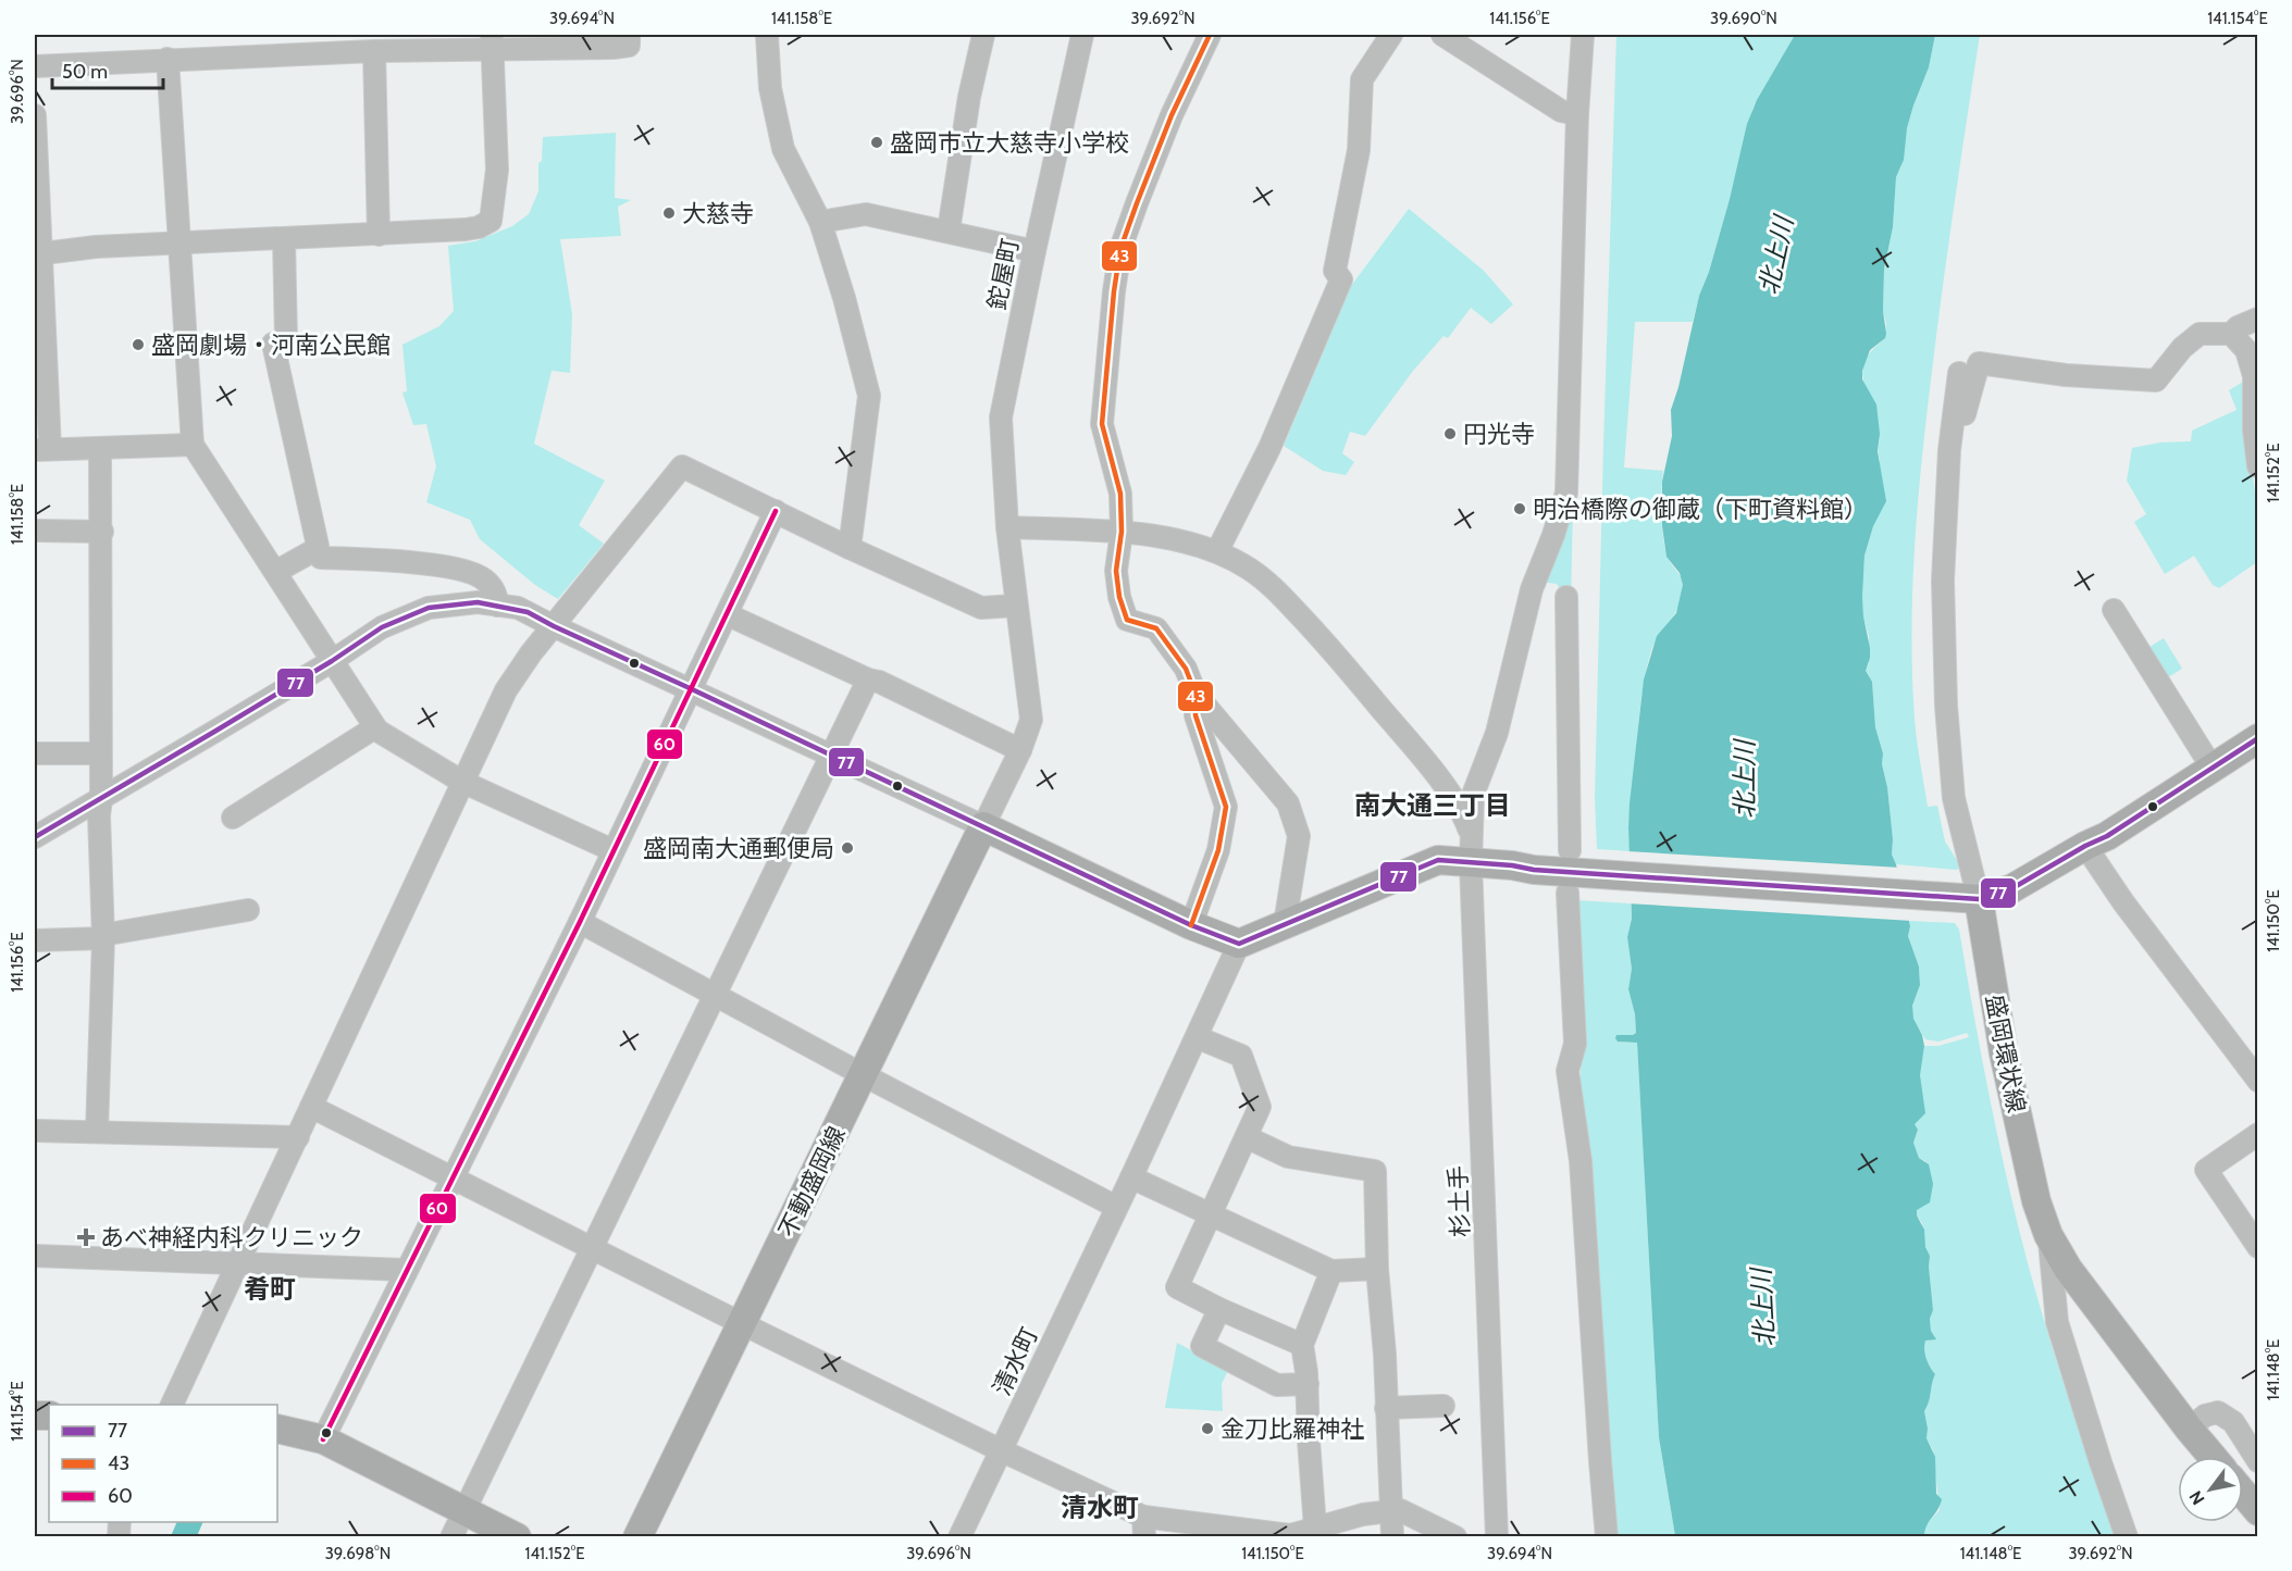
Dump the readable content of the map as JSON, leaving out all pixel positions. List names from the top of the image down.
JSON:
{
  "streets": {
    "main road": ["盛岡環状線", "不動盛岡線"],
    "street": ["鉈屋町", "杉土手", "清水町"]
  },
  "crossings": [
    ["鉈屋町", "不動盛岡線"]
  ],
  "districts": ["南大通三丁目", "肴町", "清水町"],
  "water": ["北上川"],
  "places": {
    "other": [
      "盛岡市立大慈寺小学校",
      "大慈寺",
      "盛岡劇場・河南公民館",
      "円光寺",
      "明治橋際の御蔵（下町資料館）",
      "盛岡南大通郵便局",
      "金刀比羅神社"
    ],
    "health": ["あべ神経内科クリニック"]
  },
  "lines": ["transit line 43", "transit line 60", "transit line 77"],
  "legend": ["77", "43", "60"],
  "scale_bar": "50 m",
  "north": "bottom left",
  "coordinates": [
    "39.694°N",
    "141.158°E",
    "39.692°N",
    "141.156°E",
    "39.690°N",
    "141.154°E",
    "39.696°N",
    "141.152°E",
    "141.150°E",
    "141.148°E",
    "39.698°N"
  ]
}
